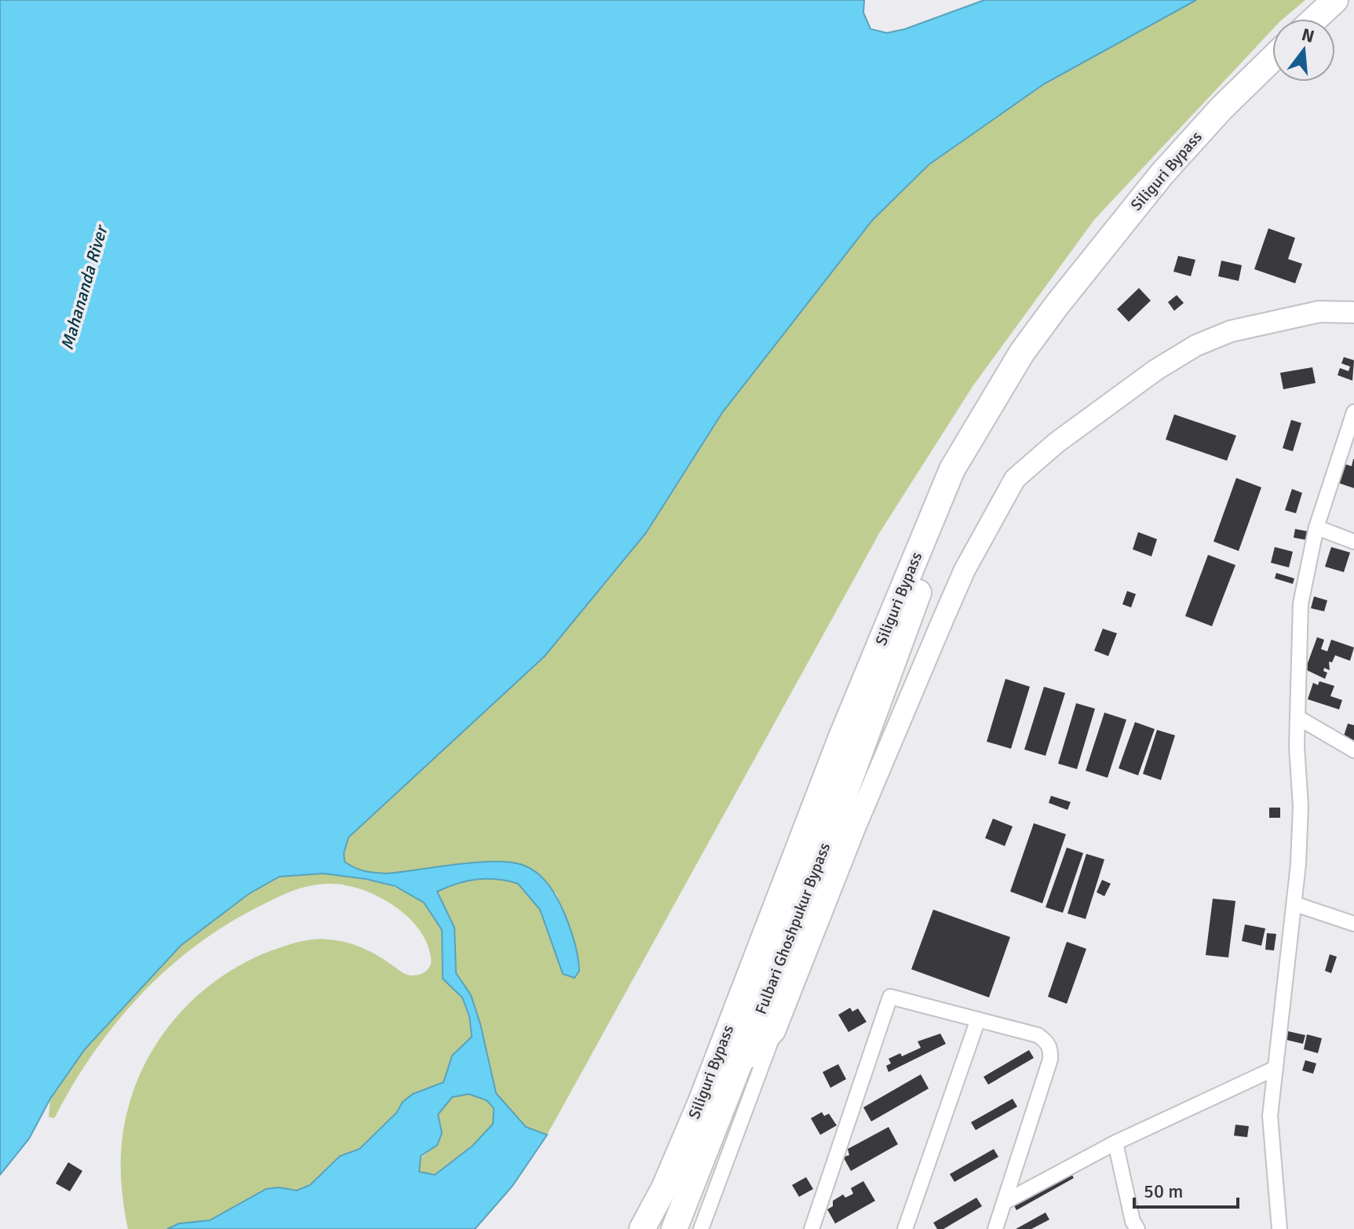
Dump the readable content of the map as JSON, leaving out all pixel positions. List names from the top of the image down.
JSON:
{
  "streets": {
    "highway": ["Siliguri Bypass", "Fulbari Ghoshpukur Bypass"]
  },
  "crossings": [
    ["Siliguri Bypass", "Fulbari Ghoshpukur Bypass"]
  ],
  "water": ["Mahananda River"],
  "scale_bar": "50 m",
  "north": "top"
}
